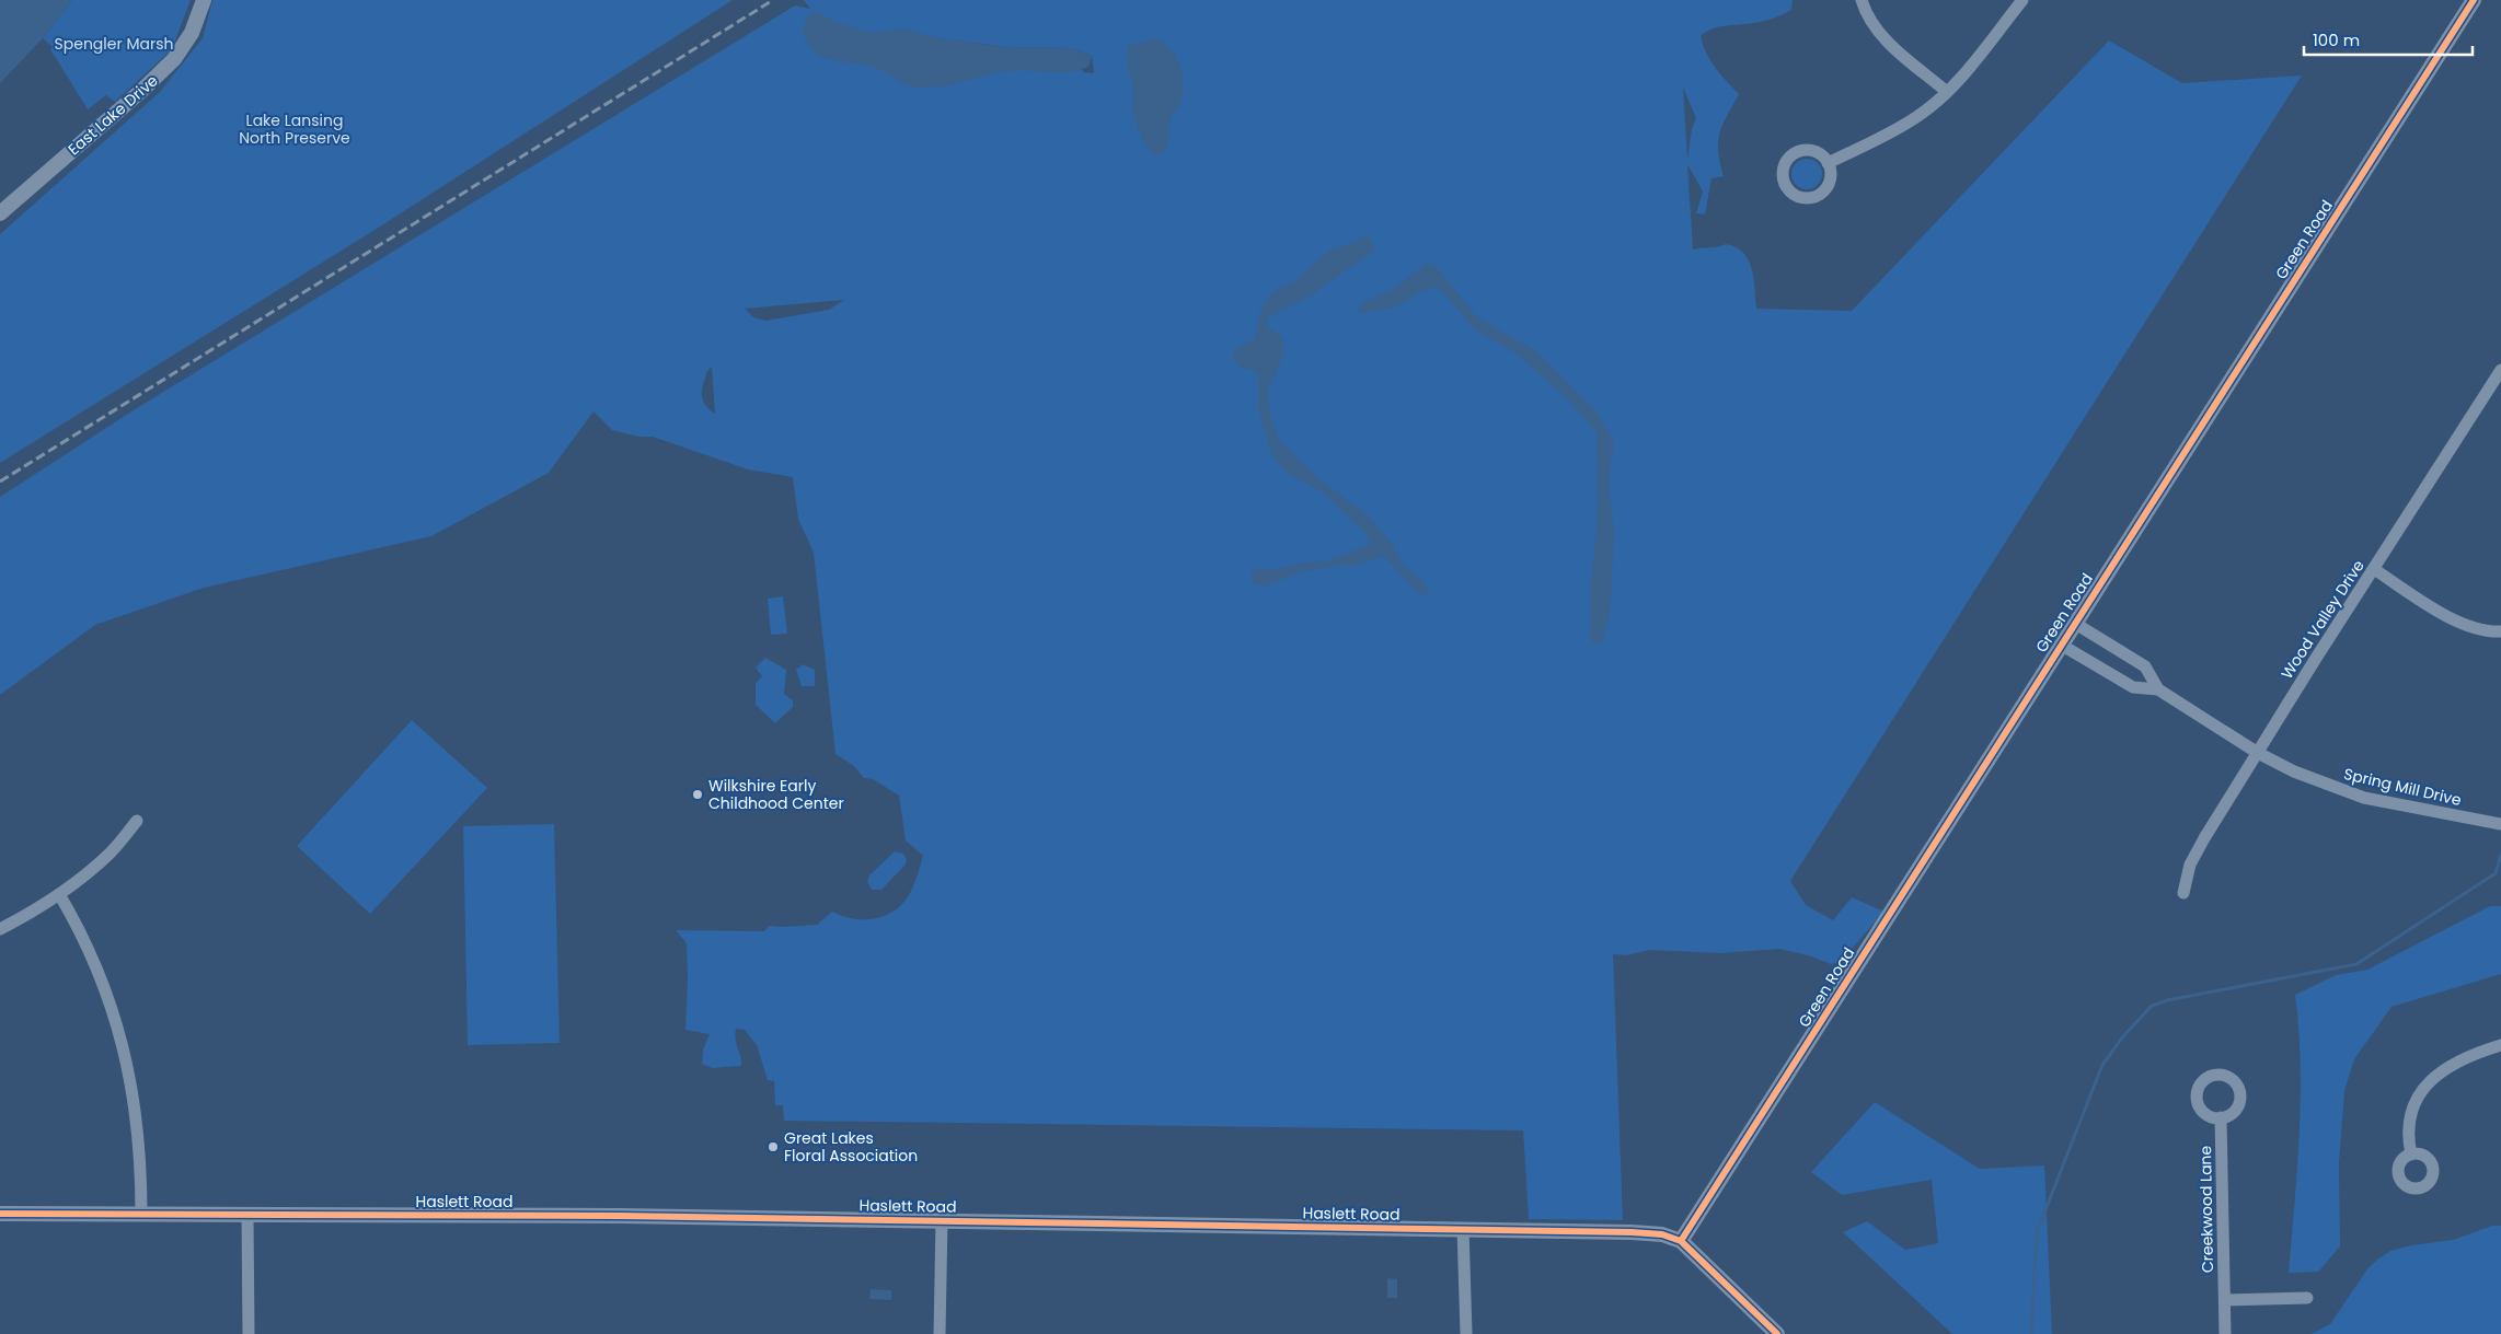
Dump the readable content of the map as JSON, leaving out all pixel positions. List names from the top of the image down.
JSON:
{
  "streets": {
    "street": [
      "East Lake Drive",
      "Green Road",
      "Wood Valley Drive",
      "Spring Mill Drive",
      "Haslett Road",
      "Creekwood Lane"
    ]
  },
  "crossings": [
    ["Green Road", "Spring Mill Drive"],
    ["Green Road", "Haslett Road"],
    ["Wood Valley Drive", "Spring Mill Drive"]
  ],
  "parks": ["Spengler Marsh", "Lake Lansing North Preserve"],
  "places": ["Wilkshire Early Childhood Center", "Great Lakes Floral Association"],
  "scale_bar": "100 m"
}
